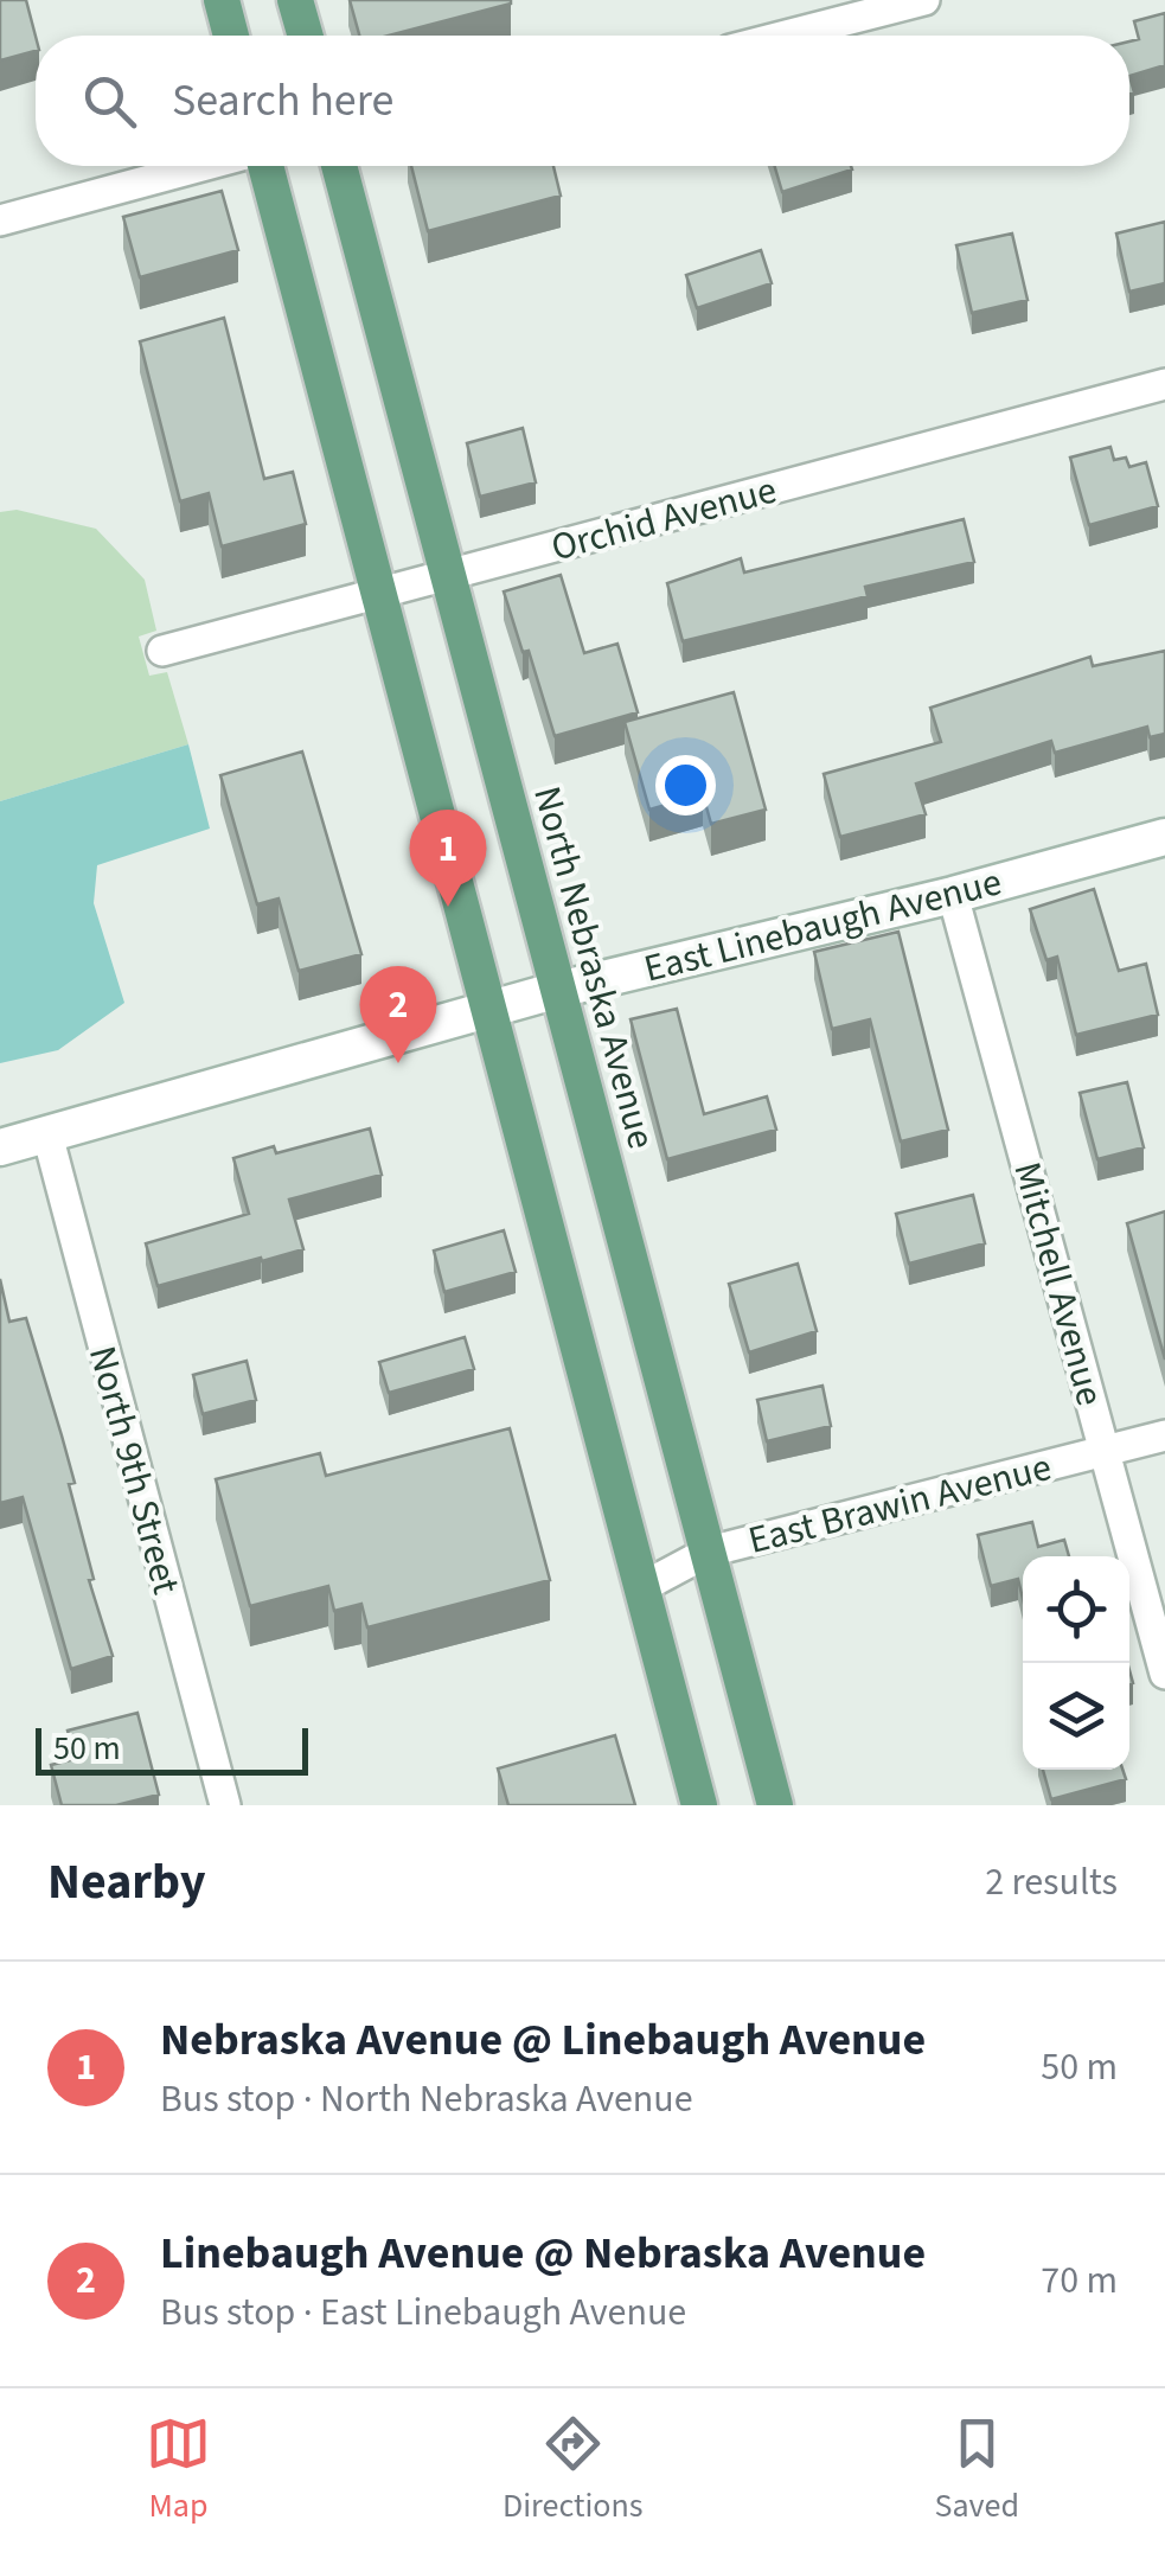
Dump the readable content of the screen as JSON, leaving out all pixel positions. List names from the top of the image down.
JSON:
{
  "streets": {
    "main road": ["North Nebraska Avenue"],
    "street": [
      "Orchid Avenue",
      "East Linebaugh Avenue",
      "Mitchell Avenue",
      "North 9th Street",
      "East Brawin Avenue"
    ]
  },
  "crossings": [
    ["Orchid Avenue", "North Nebraska Avenue"],
    ["East Linebaugh Avenue", "North Nebraska Avenue"],
    ["East Linebaugh Avenue", "Mitchell Avenue"],
    ["East Linebaugh Avenue", "North 9th Street"],
    ["North Nebraska Avenue", "East Brawin Avenue"],
    ["Mitchell Avenue", "East Brawin Avenue"]
  ],
  "scale_bar": "50 m",
  "page": {
    "search": "Search here",
    "pins": ["1", "2"],
    "scale": "50 m",
    "heading": ["Nearby", "2 results"],
    "list": [
      {
        "mark": "1",
        "name": "Nebraska Avenue @ Linebaugh Avenue",
        "note": "Bus stop · North Nebraska Avenue",
        "value": "50 m"
      },
      {
        "mark": "2",
        "name": "Linebaugh Avenue @ Nebraska Avenue",
        "note": "Bus stop · East Linebaugh Avenue",
        "value": "70 m"
      }
    ],
    "nav": ["Map", "Directions", "Saved"]
  }
}
